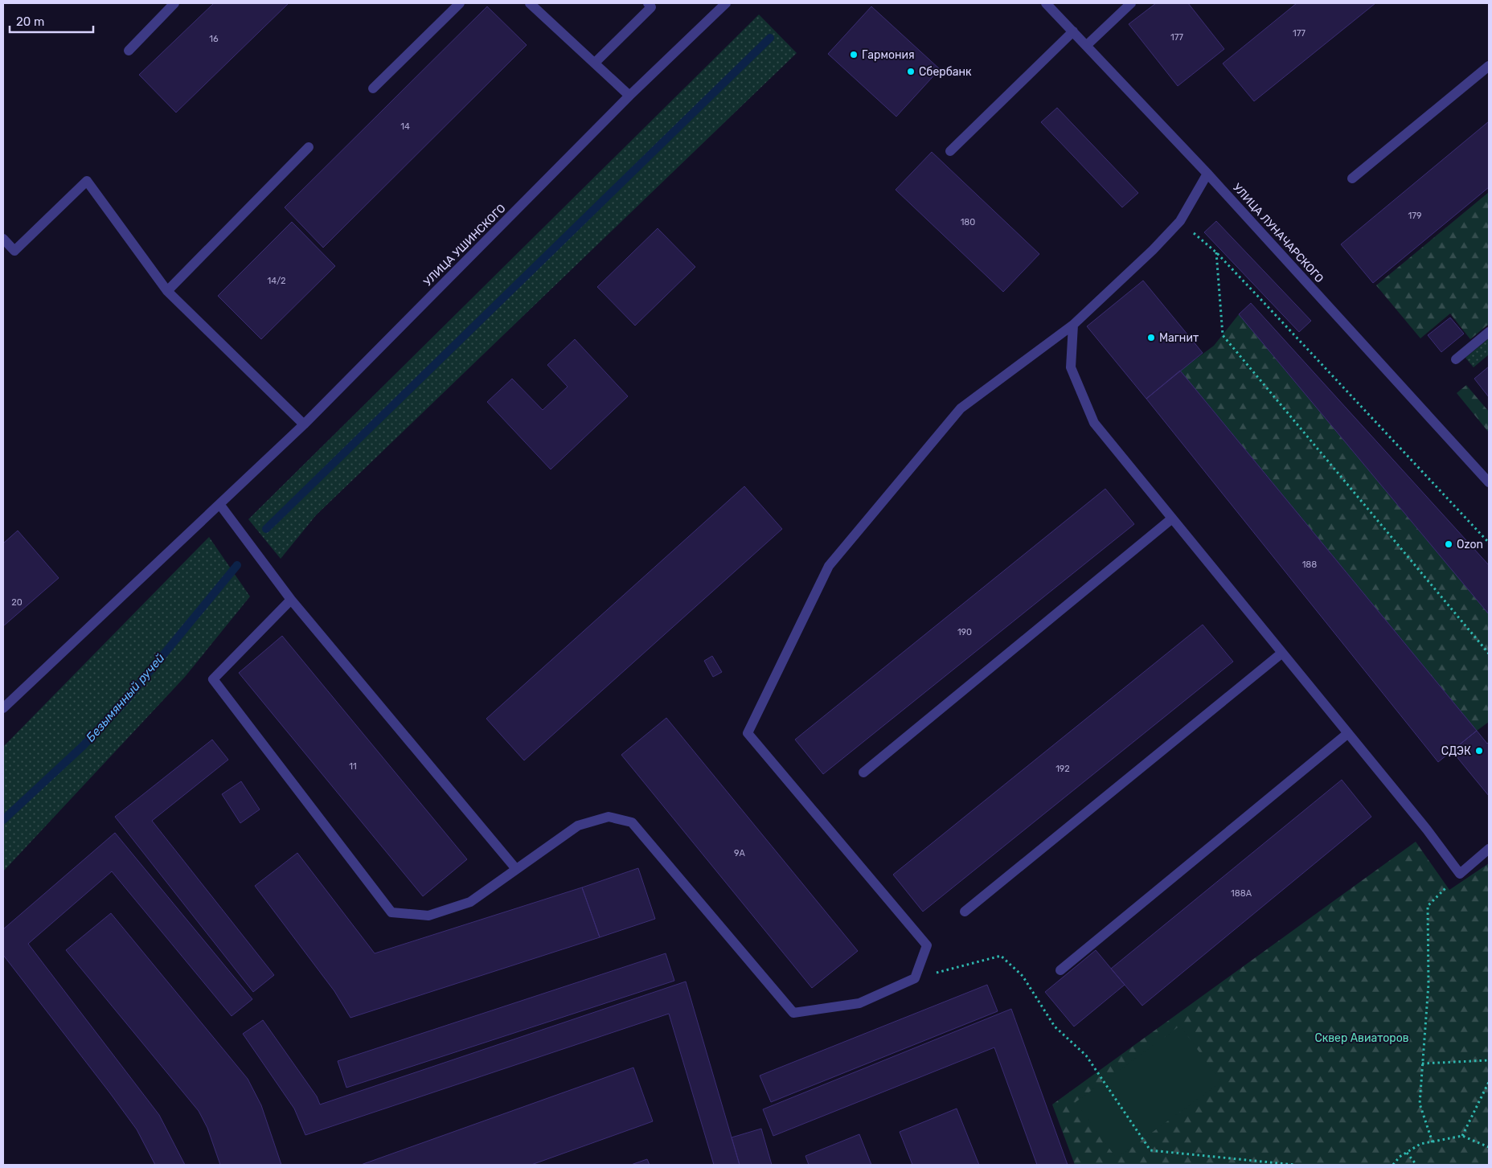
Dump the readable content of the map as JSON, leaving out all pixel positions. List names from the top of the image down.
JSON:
{
  "streets": {
    "street": ["УЛИЦА ЛУНАЧАРСКОГО", "УЛИЦА УШИНСКОГО"]
  },
  "water": ["Безымянный ручей"],
  "parks": ["Сквер Авиаторов"],
  "places": [
    "Гармония",
    "Сбербанк",
    "Магнит",
    "Ozon",
    "СДЭК"
  ],
  "house_numbers": [
    "177",
    "177",
    "16",
    "14",
    "179",
    "180",
    "14/2",
    "188",
    "20",
    "190",
    "11",
    "192",
    "9А",
    "188А"
  ],
  "scale_bar": "20 m"
}
